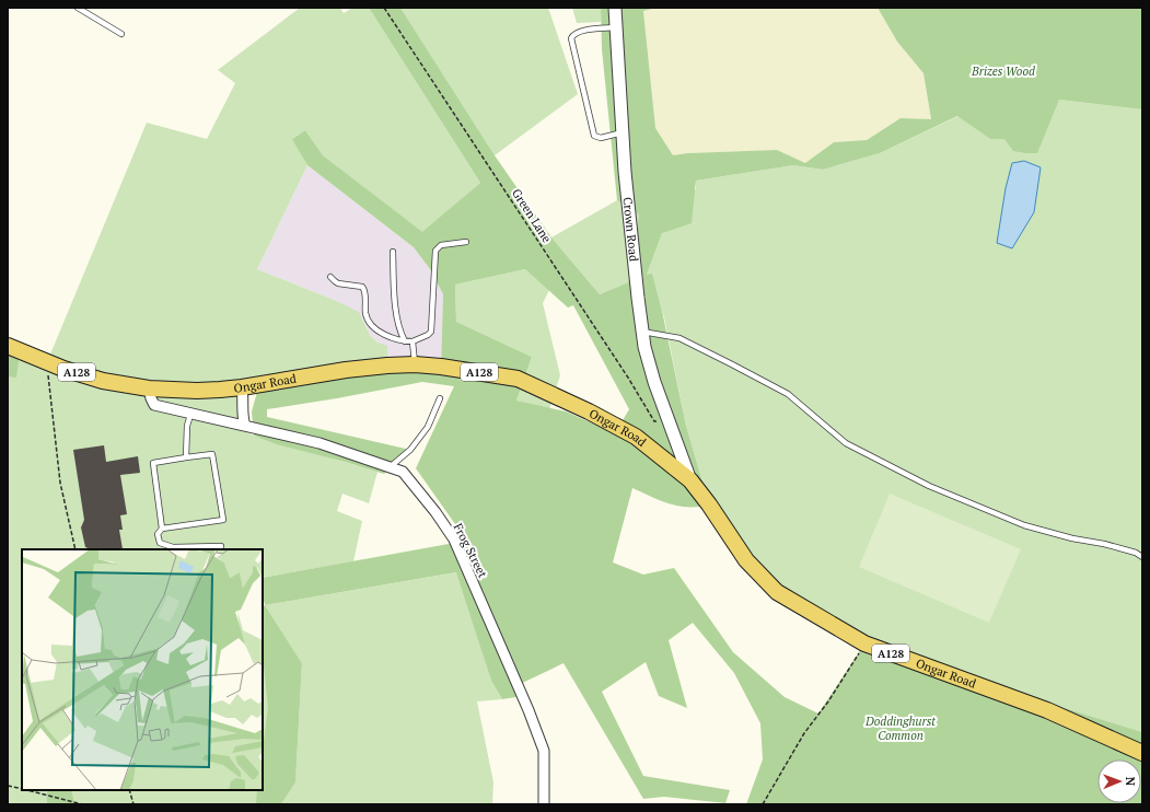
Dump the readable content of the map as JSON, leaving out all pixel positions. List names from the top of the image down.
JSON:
{
  "streets": {
    "main road": ["A128", "Ongar Road"],
    "street": ["Crown Road", "Frog Street"],
    "path": ["Green Lane"]
  },
  "crossings": [
    ["Green Lane", "Crown Road"],
    ["Crown Road", "Ongar Road"],
    ["Ongar Road", "Frog Street"]
  ],
  "parks": ["Brizes Wood", "Doddinghurst Common"],
  "north": "right"
}
